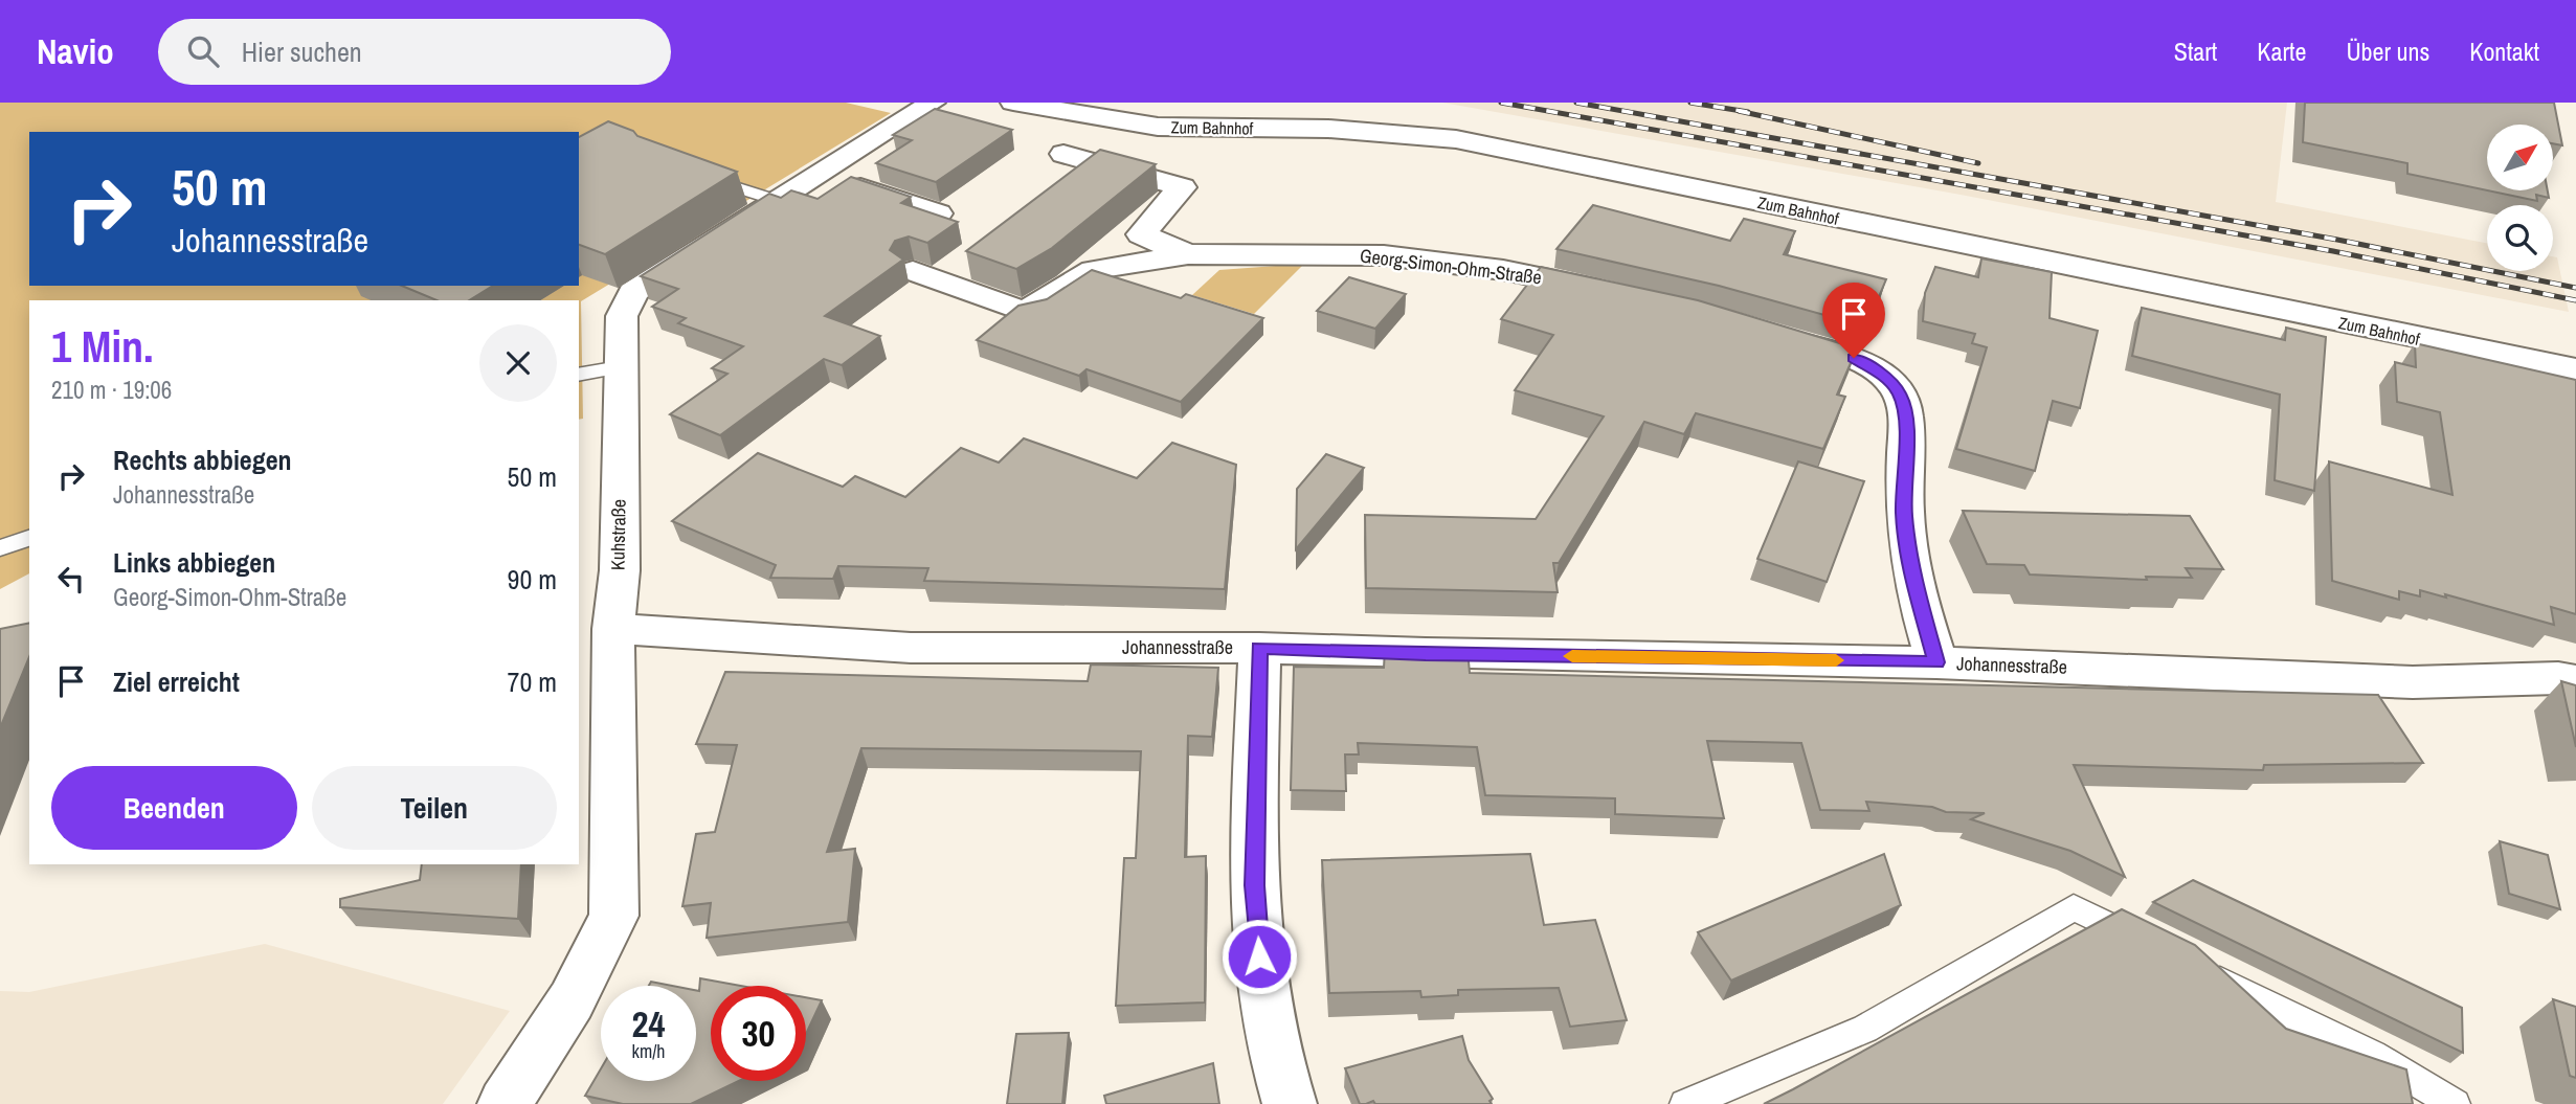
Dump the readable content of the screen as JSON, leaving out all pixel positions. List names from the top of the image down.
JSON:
{
  "streets": {
    "street": [
      "Zum Bahnhof",
      "Georg-Simon-Ohm-Straße",
      "Kuhstraße",
      "Johannesstraße"
    ]
  },
  "crossings": [
    ["Kuhstraße", "Johannesstraße"]
  ],
  "north": "top right",
  "page": {
    "header": "Navio",
    "search": "Hier suchen",
    "nav": [
      "Start",
      "Karte",
      "Über uns",
      "Kontakt"
    ],
    "turn": ["50 m", "Johannesstraße"],
    "heading": ["1 Min.", "210 m · 19:06"],
    "list": [
      {
        "name": "Rechts abbiegen",
        "note": "Johannesstraße",
        "value": "50 m"
      },
      {
        "name": "Links abbiegen",
        "note": "Georg-Simon-Ohm-Straße",
        "value": "90 m"
      },
      {
        "name": "Ziel erreicht",
        "value": "70 m"
      }
    ],
    "buttons": ["Beenden", "Teilen"],
    "speed": "24 km/h",
    "limit": "30"
  }
}
